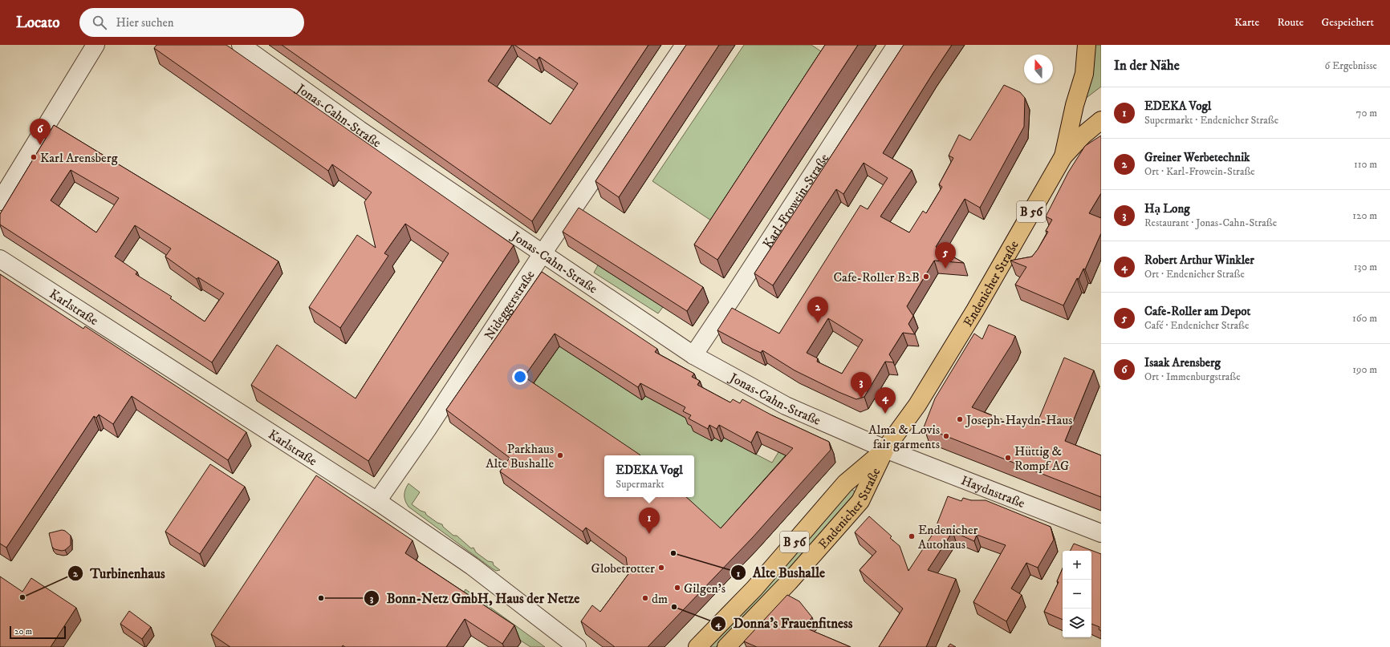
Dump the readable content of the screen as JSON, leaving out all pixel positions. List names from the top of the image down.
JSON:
{
  "streets": {
    "main road": ["B 56", "Endenicher Straße"],
    "street": [
      "Jonas-Cahn-Straße",
      "Karl-Frowein-Straße",
      "Nideggerstraße",
      "Karlstraße",
      "Haydnstraße"
    ]
  },
  "crossings": [
    ["Jonas-Cahn-Straße", "Karl-Frowein-Straße"],
    ["Jonas-Cahn-Straße", "Endenicher Straße"],
    ["Jonas-Cahn-Straße", "Nideggerstraße"],
    ["Jonas-Cahn-Straße", "Haydnstraße"],
    ["B 56", "Endenicher Straße"],
    ["Endenicher Straße", "Haydnstraße"],
    ["Nideggerstraße", "Karlstraße"]
  ],
  "places": [
    "Karl Arensberg",
    "Cafe-Roller B2B",
    "Joseph-Haydn-Haus",
    "Alma & Lovis fair garments",
    "Parkhaus Alte Bushalle",
    "Hüttig & Rompf AG",
    "Endenicher Autohaus",
    "Alte Bushalle",
    "Globetrotter",
    "Gilgen's",
    "Turbinenhaus",
    "Bonn-Netz GmbH, Haus der Netze",
    "dm",
    "Donna's Frauenfitness"
  ],
  "scale_bar": "20 m",
  "north": "top",
  "page": {
    "header": "Locato",
    "search": "Hier suchen",
    "nav": ["Karte", "Route", "Gespeichert"],
    "heading": ["In der Nähe", "6 Ergebnisse"],
    "list": [
      {
        "mark": "1",
        "name": "EDEKA Vogl",
        "note": "Supermarkt · Endenicher Straße",
        "value": "70 m"
      },
      {
        "mark": "2",
        "name": "Greiner Werbetechnik",
        "note": "Ort · Karl-Frowein-Straße",
        "value": "110 m"
      },
      {
        "mark": "3",
        "name": "Hạ Long",
        "note": "Restaurant · Jonas-Cahn-Straße",
        "value": "120 m"
      },
      {
        "mark": "4",
        "name": "Robert Arthur Winkler",
        "note": "Ort · Endenicher Straße",
        "value": "130 m"
      },
      {
        "mark": "5",
        "name": "Cafe-Roller am Depot",
        "note": "Café · Endenicher Straße",
        "value": "160 m"
      },
      {
        "mark": "6",
        "name": "Isaak Arensberg",
        "note": "Ort · Immenburgstraße",
        "value": "190 m"
      }
    ],
    "pins": [
      "6",
      "5",
      "2",
      "3",
      "4",
      "1"
    ],
    "popup": ["EDEKA Vogl", "Supermarkt"],
    "map_buttons": ["+", "−"],
    "scale": "20 m"
  }
}
